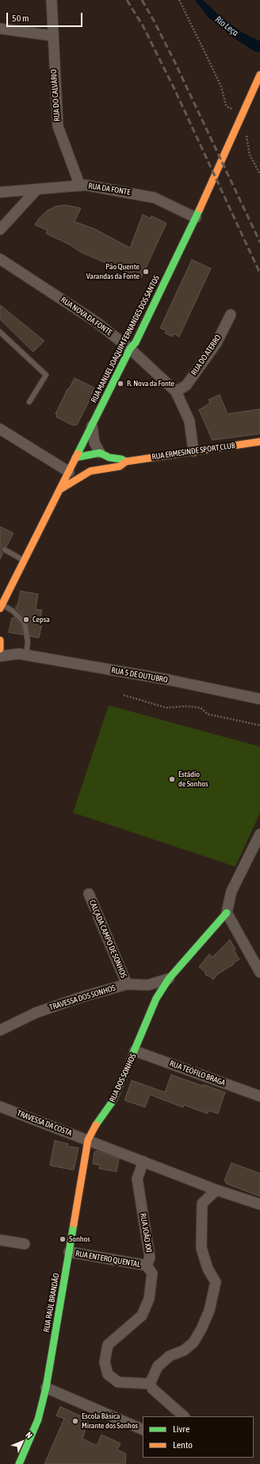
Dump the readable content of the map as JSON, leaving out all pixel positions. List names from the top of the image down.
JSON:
{
  "streets": {
    "street": [
      "RUA DO CALVÁRIO",
      "RUA DA FONTE",
      "RUA NOVA DA FONTE",
      "RUA MANUEL JOAQUIM FERNANDES DOS SANTOS",
      "RUA DO ATERRO",
      "RUA ERMESINDE SPORT CLUB",
      "RUA 5 DE OUTUBRO",
      "CALÇADA CAMPO DE SONHOS",
      "TRAVESSA DOS SONHOS",
      "RUA TEÓFILO BRAGA",
      "RUA DOS SONHOS",
      "TRAVESSA DA COSTA",
      "RUA JOÃO XXI",
      "RUA ENTERO QUENTAL",
      "RUA RAÚL BRANDÃO"
    ]
  },
  "crossings": [
    ["RUA DO CALVÁRIO", "RUA DA FONTE"],
    ["RUA DA FONTE", "RUA MANUEL JOAQUIM FERNANDES DOS SANTOS"],
    ["RUA NOVA DA FONTE", "RUA MANUEL JOAQUIM FERNANDES DOS SANTOS"],
    ["RUA NOVA DA FONTE", "RUA DO ATERRO"],
    ["RUA NOVA DA FONTE", "RUA ERMESINDE SPORT CLUB"],
    ["RUA MANUEL JOAQUIM FERNANDES DOS SANTOS", "RUA ERMESINDE SPORT CLUB"],
    ["CALÇADA CAMPO DE SONHOS", "TRAVESSA DOS SONHOS"],
    ["TRAVESSA DOS SONHOS", "RUA DOS SONHOS"],
    ["RUA TEÓFILO BRAGA", "RUA DOS SONHOS"],
    ["RUA DOS SONHOS", "TRAVESSA DA COSTA"],
    ["RUA DOS SONHOS", "RUA RAÚL BRANDÃO"],
    ["TRAVESSA DA COSTA", "RUA RAÚL BRANDÃO"],
    ["RUA JOÃO XXI", "RUA ENTERO QUENTAL"],
    ["RUA ENTERO QUENTAL", "RUA RAÚL BRANDÃO"]
  ],
  "water": ["Rio Leça"],
  "places": [
    "Pão Quente Varandas da Fonte",
    "R. Nova da Fonte",
    "Cepsa",
    "Estádio de Sonhos",
    "Sonhos",
    "Escola Básica Mirante dos Sonhos"
  ],
  "legend": ["Livre", "Lento"],
  "scale_bar": "50 m",
  "north": "top right"
}
